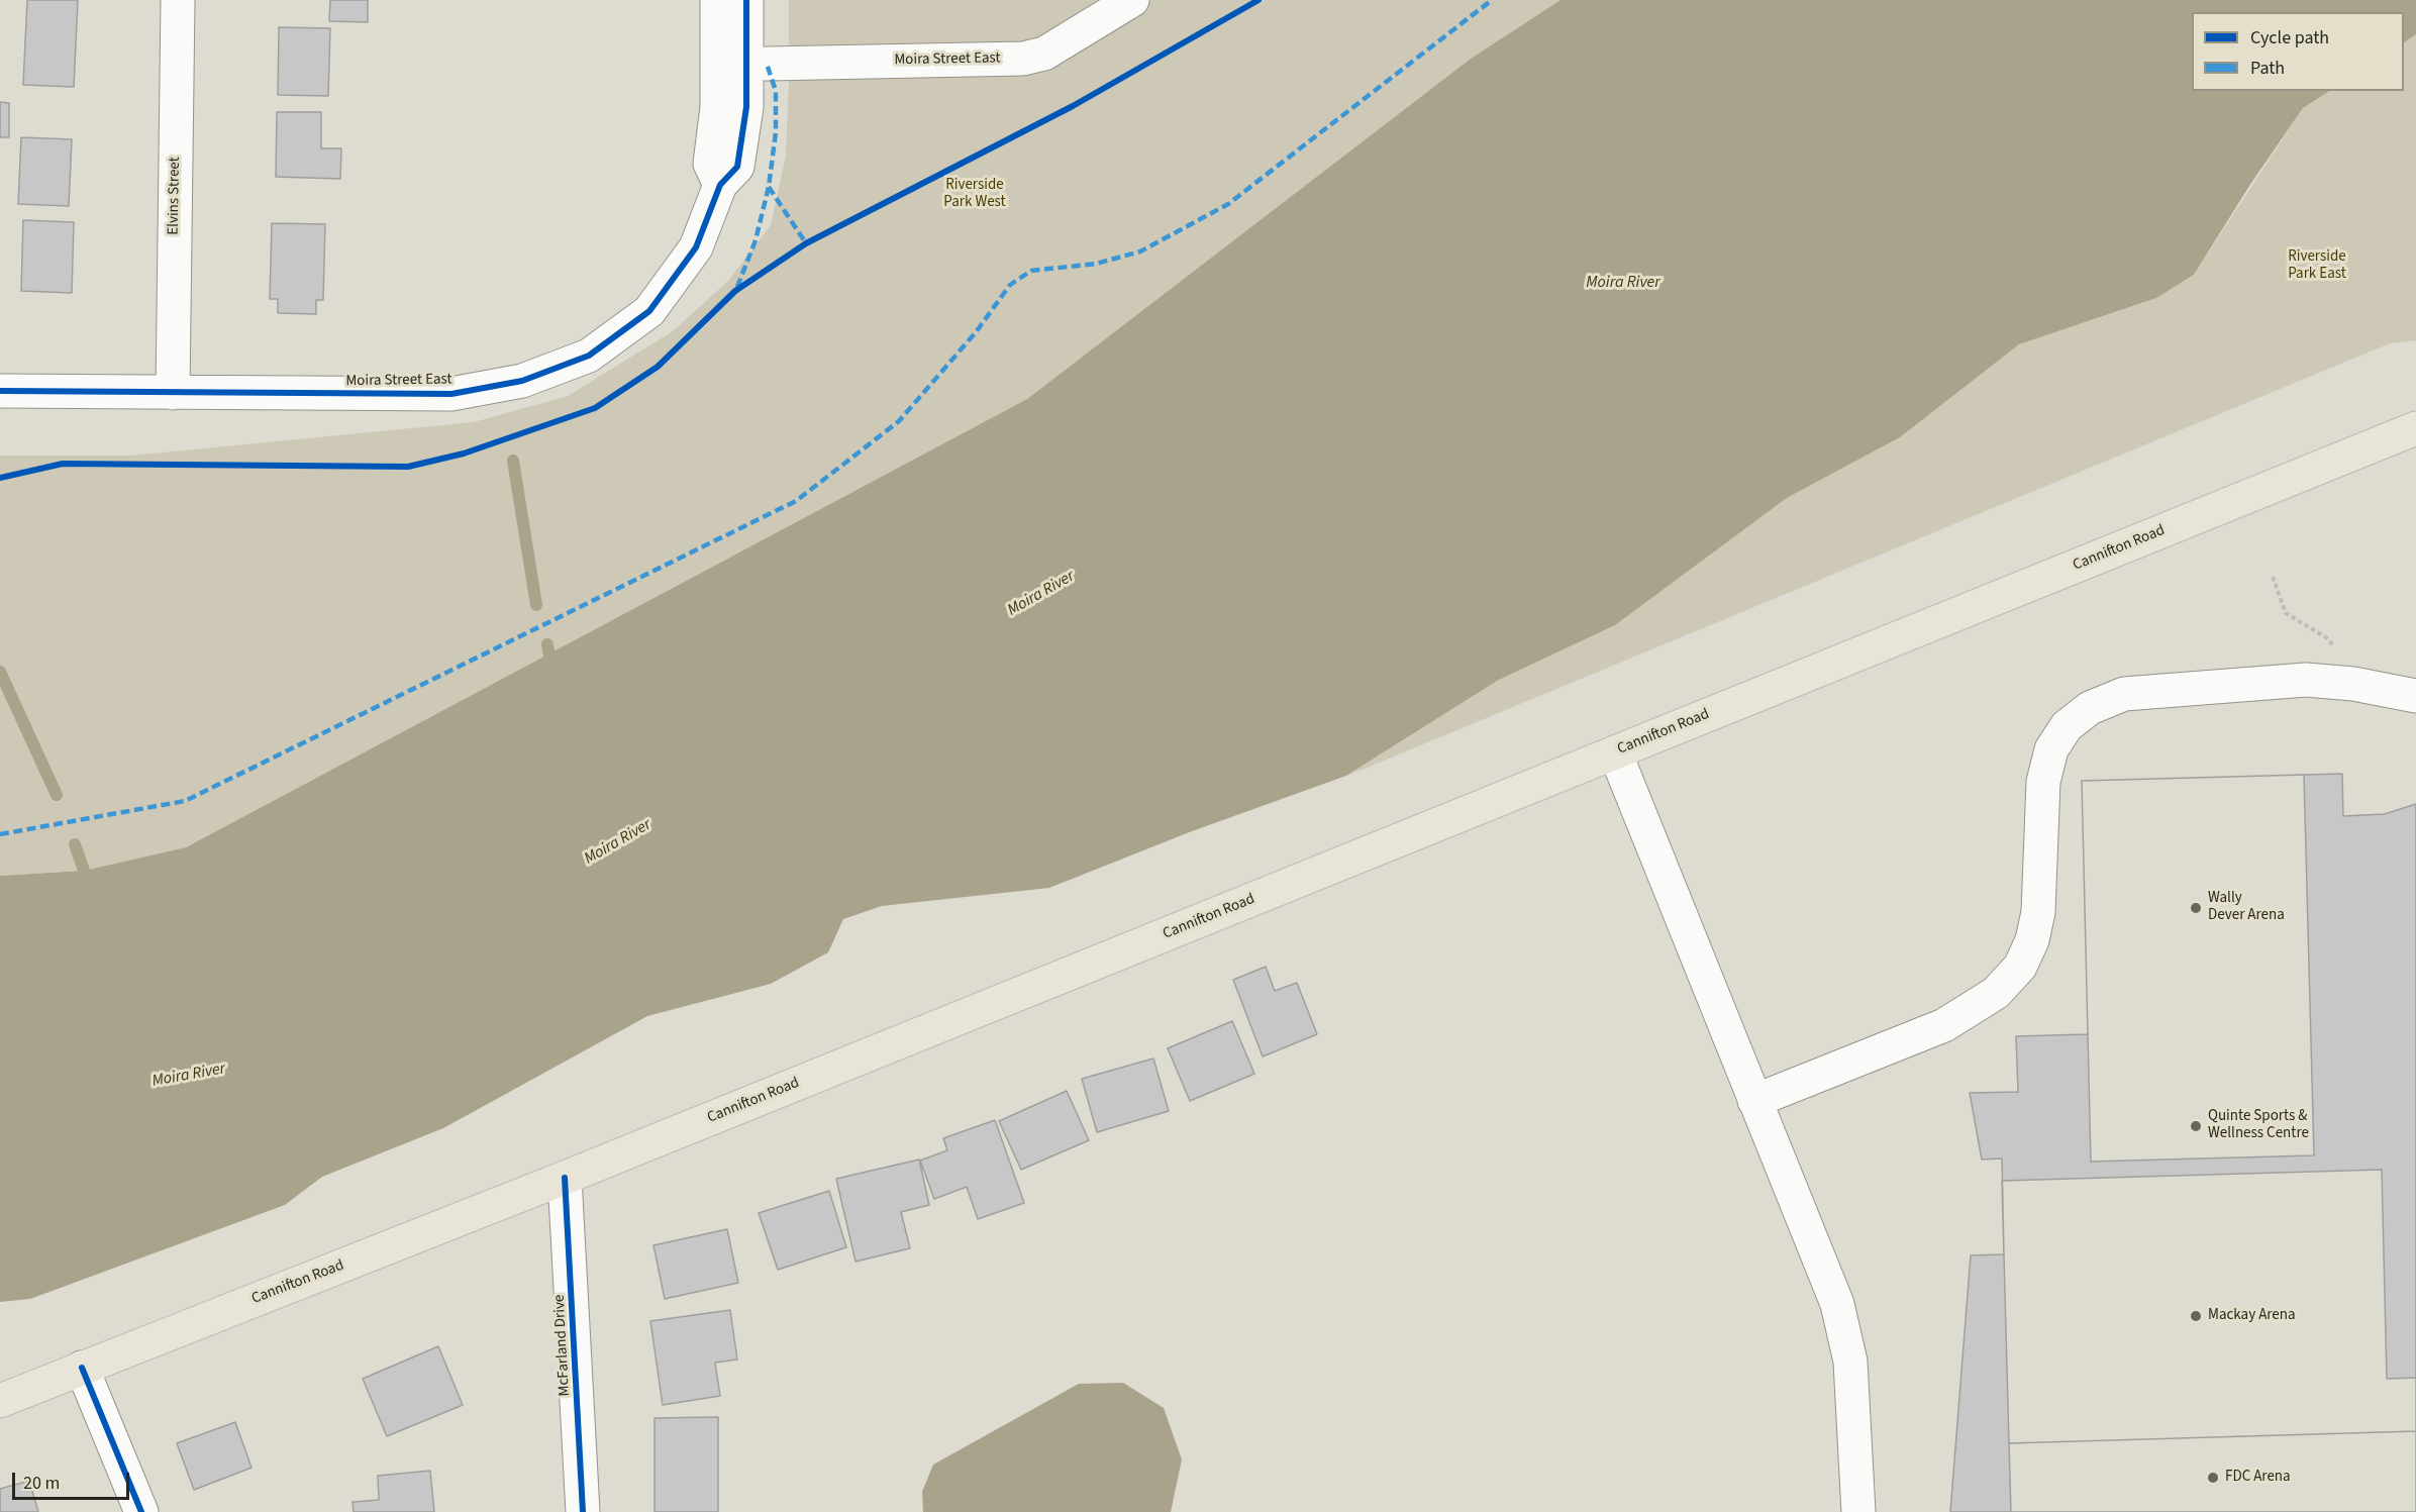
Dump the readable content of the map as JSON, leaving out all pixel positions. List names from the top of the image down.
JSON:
{
  "streets": {
    "main road": ["Cannifton Road"],
    "street": ["Moira Street East", "Elvins Street", "McFarland Drive"]
  },
  "crossings": [
    ["Moira Street East", "Elvins Street"],
    ["Cannifton Road", "McFarland Drive"]
  ],
  "water": ["Moira River"],
  "parks": ["Riverside Park West", "Riverside Park East"],
  "places": [
    "Wally Dever Arena",
    "Quinte Sports & Wellness Centre",
    "Mackay Arena",
    "FDC Arena"
  ],
  "legend": ["Cycle path", "Path"],
  "scale_bar": "20 m"
}
